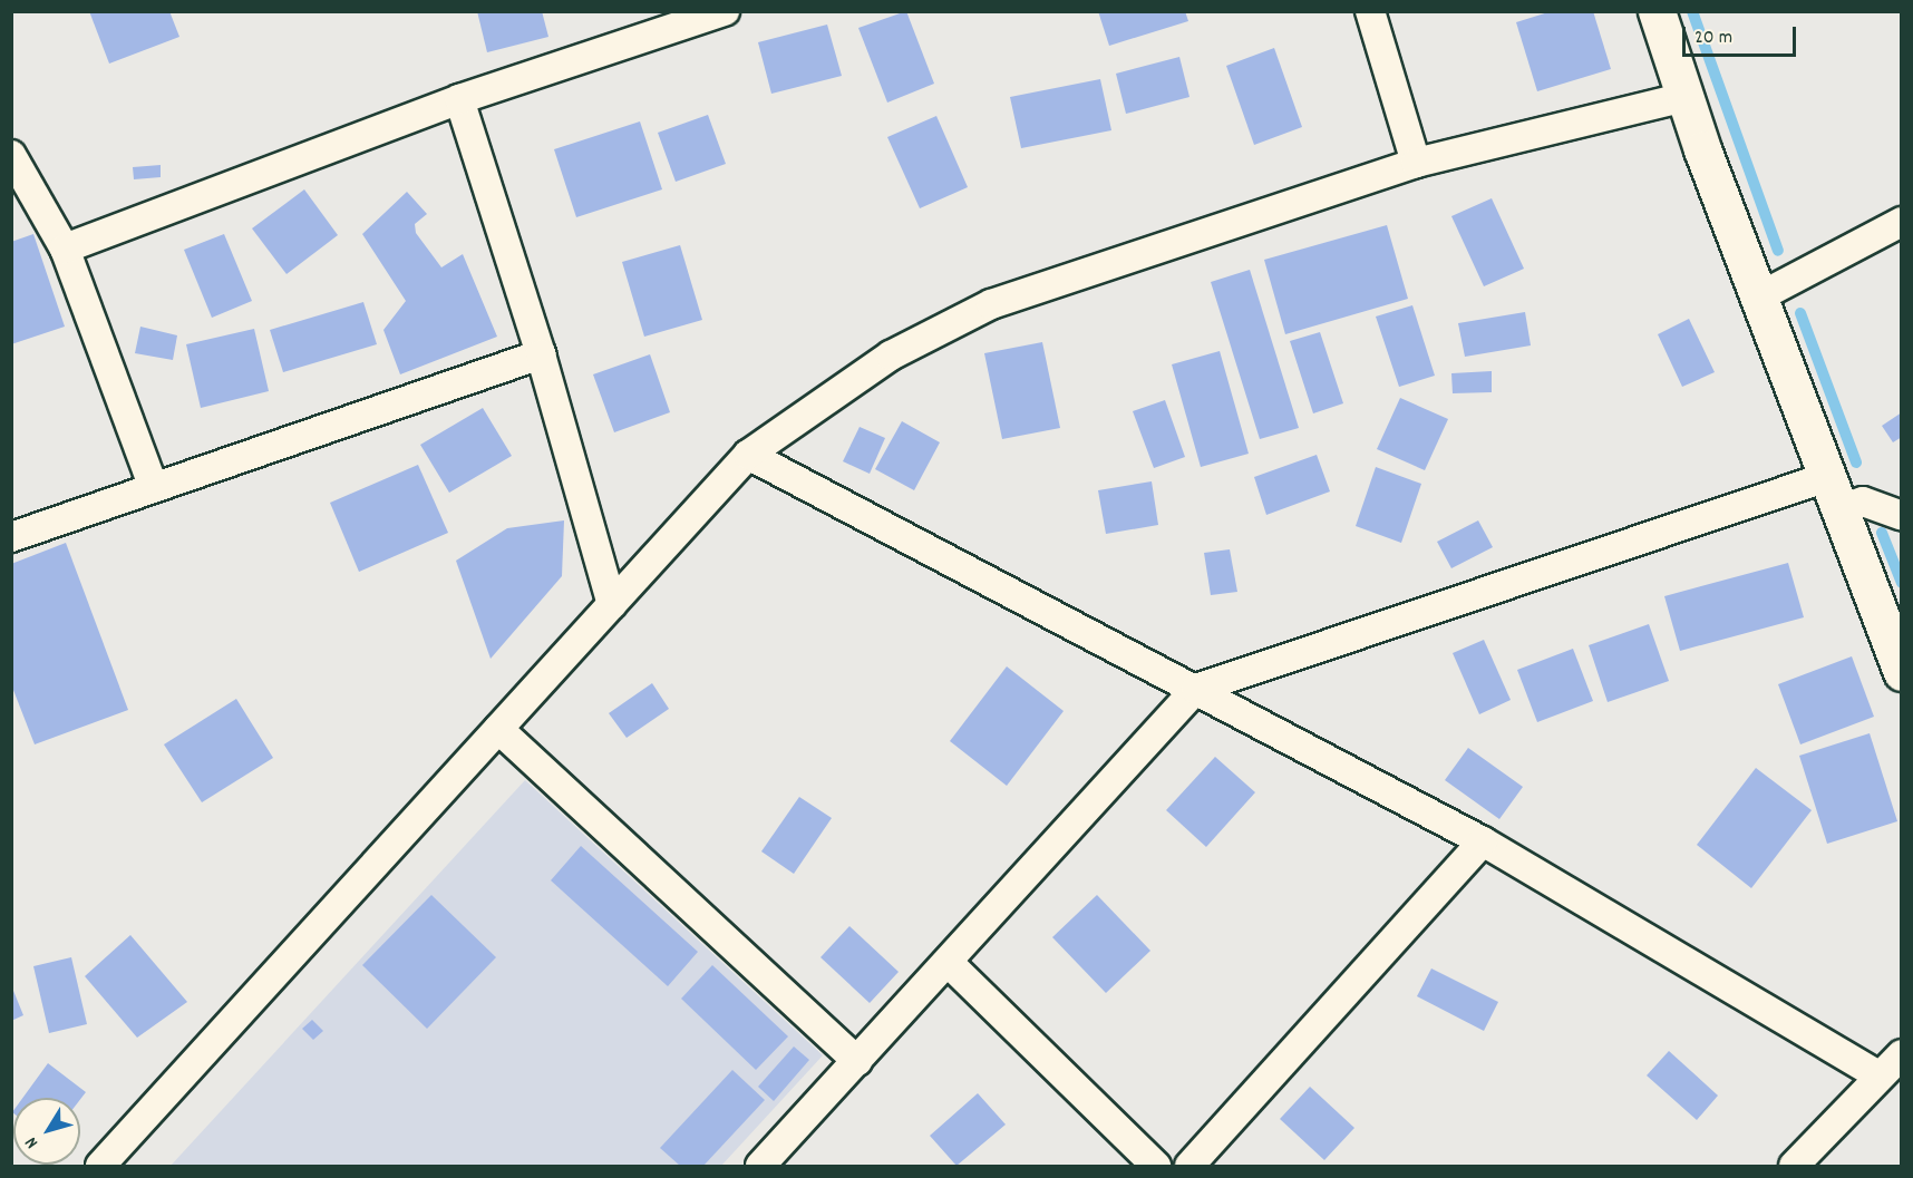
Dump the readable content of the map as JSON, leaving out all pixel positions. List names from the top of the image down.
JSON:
{
  "scale_bar": "20 m",
  "north": "bottom left"
}
